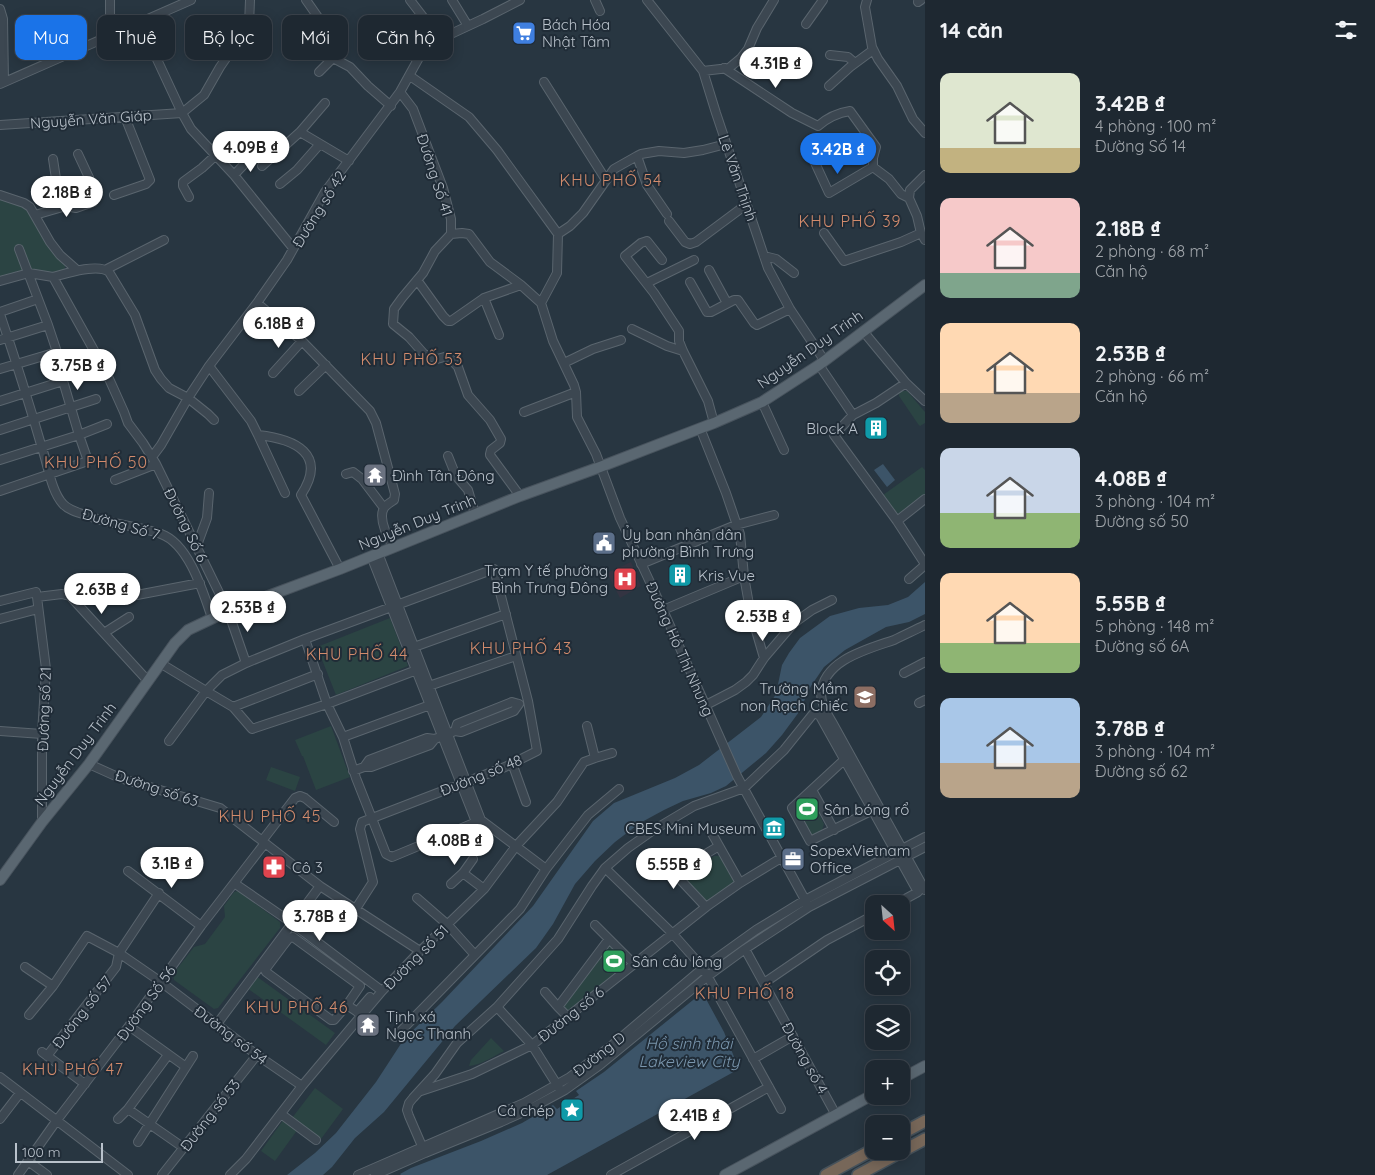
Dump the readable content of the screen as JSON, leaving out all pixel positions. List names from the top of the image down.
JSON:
{
  "streets": {
    "main road": ["Nguyễn Duy Trinh"],
    "street": [
      "Nguyễn Văn Giáp",
      "Đường Số 41",
      "Lê Văn Thịnh",
      "Đường số 42",
      "Đường Số 7",
      "Đường Số 6",
      "Đường Hồ Thị Nhung",
      "Đường số 21",
      "Đường số 48",
      "Đường số 63",
      "Đường số 51",
      "Đường Số 56",
      "Đường số 57",
      "Đường số 6",
      "Đường số 54",
      "Đường D",
      "Đường số 4",
      "Đường số 53"
    ]
  },
  "crossings": [
    ["Đường Số 41", "Đường số 42"],
    ["Đường Số 41", "Đường Hồ Thị Nhung"],
    ["Lê Văn Thịnh", "Nguyễn Duy Trinh"],
    ["Đường số 42", "Đường Số 6"],
    ["Nguyễn Duy Trinh", "Đường Số 7"],
    ["Nguyễn Duy Trinh", "Đường Số 6"],
    ["Nguyễn Duy Trinh", "Đường Hồ Thị Nhung"],
    ["Nguyễn Duy Trinh", "Đường số 21"],
    ["Nguyễn Duy Trinh", "Đường số 63"],
    ["Đường Hồ Thị Nhung", "Đường số 6"],
    ["Đường Hồ Thị Nhung", "Đường D"],
    ["Đường số 48", "Đường số 63"],
    ["Đường số 63", "Đường số 51"],
    ["Đường số 63", "Đường Số 56"],
    ["Đường số 51", "Đường số 54"],
    ["Đường Số 56", "Đường số 57"],
    ["Đường Số 56", "Đường số 54"],
    ["Đường số 54", "Đường số 53"],
    ["Đường D", "Đường số 4"]
  ],
  "districts": [
    "KHU PHỐ 54",
    "KHU PHỐ 39",
    "KHU PHỐ 53",
    "KHU PHỐ 50",
    "KHU PHỐ 43",
    "KHU PHỐ 44",
    "KHU PHỐ 45",
    "KHU PHỐ 18",
    "KHU PHỐ 46",
    "KHU PHỐ 47"
  ],
  "water": ["Hồ sinh thái Lakeview City"],
  "places": {
    "supermarket": ["Bách Hóa Nhật Tâm"],
    "building": ["Block A", "Kris Vue"],
    "temple": ["Đình Tân Đông", "Tịnh xá Ngọc Thanh"],
    "public building": ["Ủy ban nhân dân phường Bình Trưng"],
    "hospital": ["Trạm Y tế phường Bình Trưng Đông"],
    "school or university": ["Trường Mầm non Rạch Chiếc"],
    "sports": ["Sân bóng rổ", "Sân cầu lông"],
    "museum": ["CBES Mini Museum"],
    "office": ["SopexVietnam Office"],
    "pharmacy": ["Cô 3"],
    "place": ["Cá chép"]
  },
  "scale_bar": "100 m",
  "north": "bottom right",
  "page": {
    "heading": "14 căn",
    "chip": [
      "Mua",
      "Thuê",
      "Bộ lọc",
      "Mới",
      "Căn hộ"
    ],
    "price": [
      "4.31B ₫",
      "4.09B ₫",
      "3.42B ₫",
      "2.18B ₫",
      "6.18B ₫",
      "3.75B ₫",
      "2.63B ₫",
      "2.53B ₫",
      "2.53B ₫",
      "4.08B ₫",
      "3.1B ₫",
      "5.55B ₫",
      "3.78B ₫",
      "2.41B ₫"
    ],
    "list": [
      {
        "name": "3.42B ₫",
        "note": "4 phòng · 100 m² · Đường Số 14"
      },
      {
        "name": "2.18B ₫",
        "note": "2 phòng · 68 m² · Căn hộ"
      },
      {
        "name": "2.53B ₫",
        "note": "2 phòng · 66 m² · Căn hộ"
      },
      {
        "name": "4.08B ₫",
        "note": "3 phòng · 104 m² · Đường số 50"
      },
      {
        "name": "5.55B ₫",
        "note": "5 phòng · 148 m² · Đường số 6A"
      },
      {
        "name": "3.78B ₫",
        "note": "3 phòng · 104 m² · Đường số 62"
      }
    ],
    "map_buttons": ["+", "−"],
    "scale": "100 m"
  }
}
